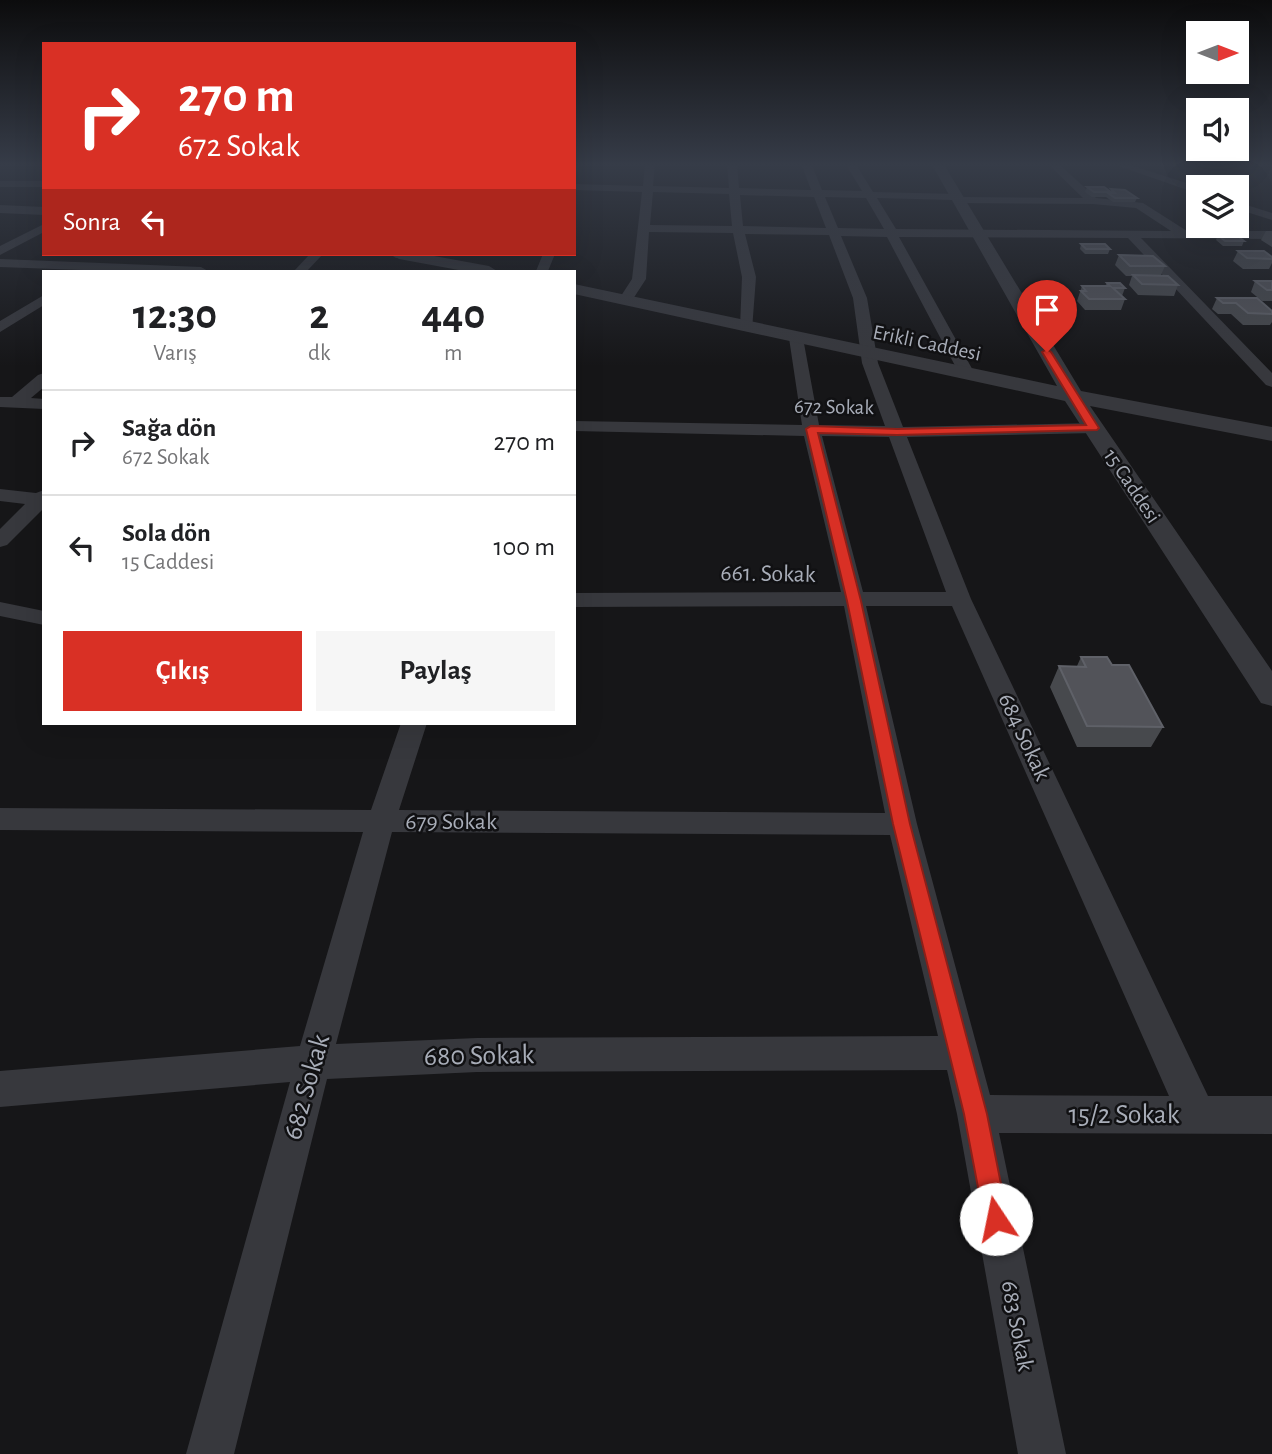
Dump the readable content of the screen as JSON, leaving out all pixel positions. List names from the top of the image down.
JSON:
{
  "streets": {
    "street": [
      "Erikli Caddesi",
      "672 Sokak",
      "15 Caddesi",
      "661. Sokak",
      "684 Sokak",
      "679 Sokak",
      "680 Sokak",
      "682 Sokak",
      "15/2 Sokak",
      "683 Sokak"
    ]
  },
  "crossings": [
    ["Erikli Caddesi", "15 Caddesi"],
    ["Erikli Caddesi", "684 Sokak"],
    ["Erikli Caddesi", "683 Sokak"],
    ["672 Sokak", "15 Caddesi"],
    ["672 Sokak", "684 Sokak"],
    ["672 Sokak", "683 Sokak"],
    ["661. Sokak", "684 Sokak"],
    ["661. Sokak", "683 Sokak"],
    ["684 Sokak", "15/2 Sokak"],
    ["679 Sokak", "682 Sokak"],
    ["679 Sokak", "683 Sokak"],
    ["680 Sokak", "682 Sokak"],
    ["680 Sokak", "683 Sokak"],
    ["15/2 Sokak", "683 Sokak"]
  ],
  "north": "right",
  "page": {
    "turn": ["270 m", "672 Sokak"],
    "then": "Sonra",
    "eta": [
      "12:30",
      "Varış",
      "2",
      "dk",
      "440",
      "m"
    ],
    "list": [
      {
        "name": "Sağa dön",
        "note": "672 Sokak",
        "value": "270 m"
      },
      {
        "name": "Sola dön",
        "note": "15 Caddesi",
        "value": "100 m"
      }
    ],
    "buttons": ["Çıkış", "Paylaş"]
  }
}
